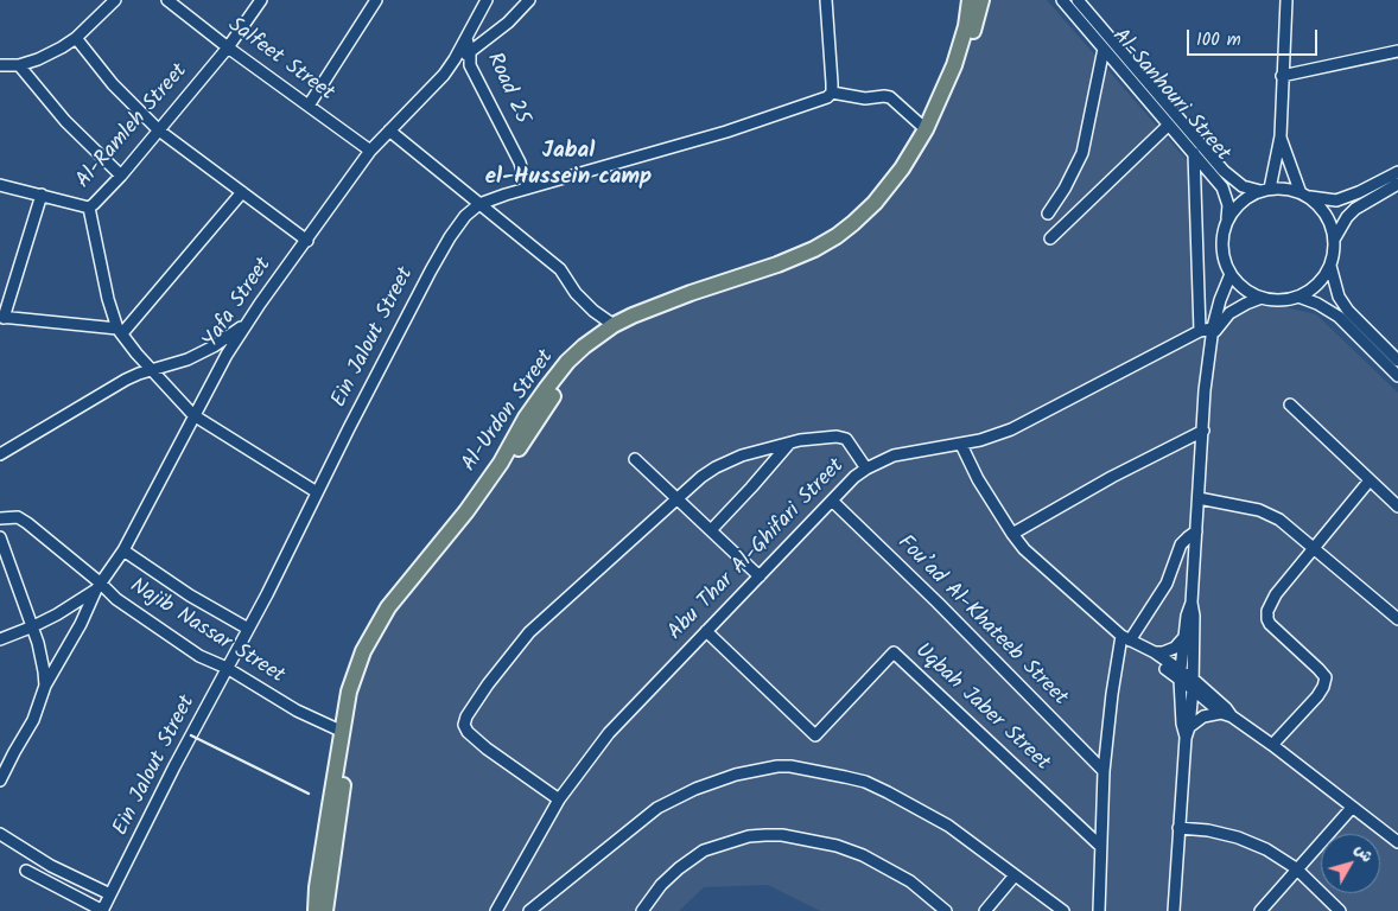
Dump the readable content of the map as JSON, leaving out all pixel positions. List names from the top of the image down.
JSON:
{
  "streets": {
    "highway": ["Al-Urdon Street"],
    "street": [
      "Salfeet Street",
      "Road 25",
      "Al-Sanhouri Street",
      "Al-Ramleh Street",
      "Yafa Street",
      "Ein Jalout Street",
      "Abu Thar Al-Ghifari Street",
      "Fou’ad Al-Khateeb Street",
      "Najib Nassar Street",
      "Uqbah Jaber Street"
    ]
  },
  "crossings": [
    ["Salfeet Street", "Al-Ramleh Street"],
    ["Salfeet Street", "Yafa Street"],
    ["Road 25", "Yafa Street"],
    ["Road 25", "Ein Jalout Street"],
    ["Al-Sanhouri Street", "Abu Thar Al-Ghifari Street"],
    ["Yafa Street", "Najib Nassar Street"],
    ["Ein Jalout Street", "Najib Nassar Street"],
    ["Al-Urdon Street", "Najib Nassar Street"],
    ["Abu Thar Al-Ghifari Street", "Fou’ad Al-Khateeb Street"],
    ["Abu Thar Al-Ghifari Street", "Uqbah Jaber Street"]
  ],
  "districts": ["Jabal el-Hussein camp"],
  "scale_bar": "100 m",
  "north": "top right"
}
